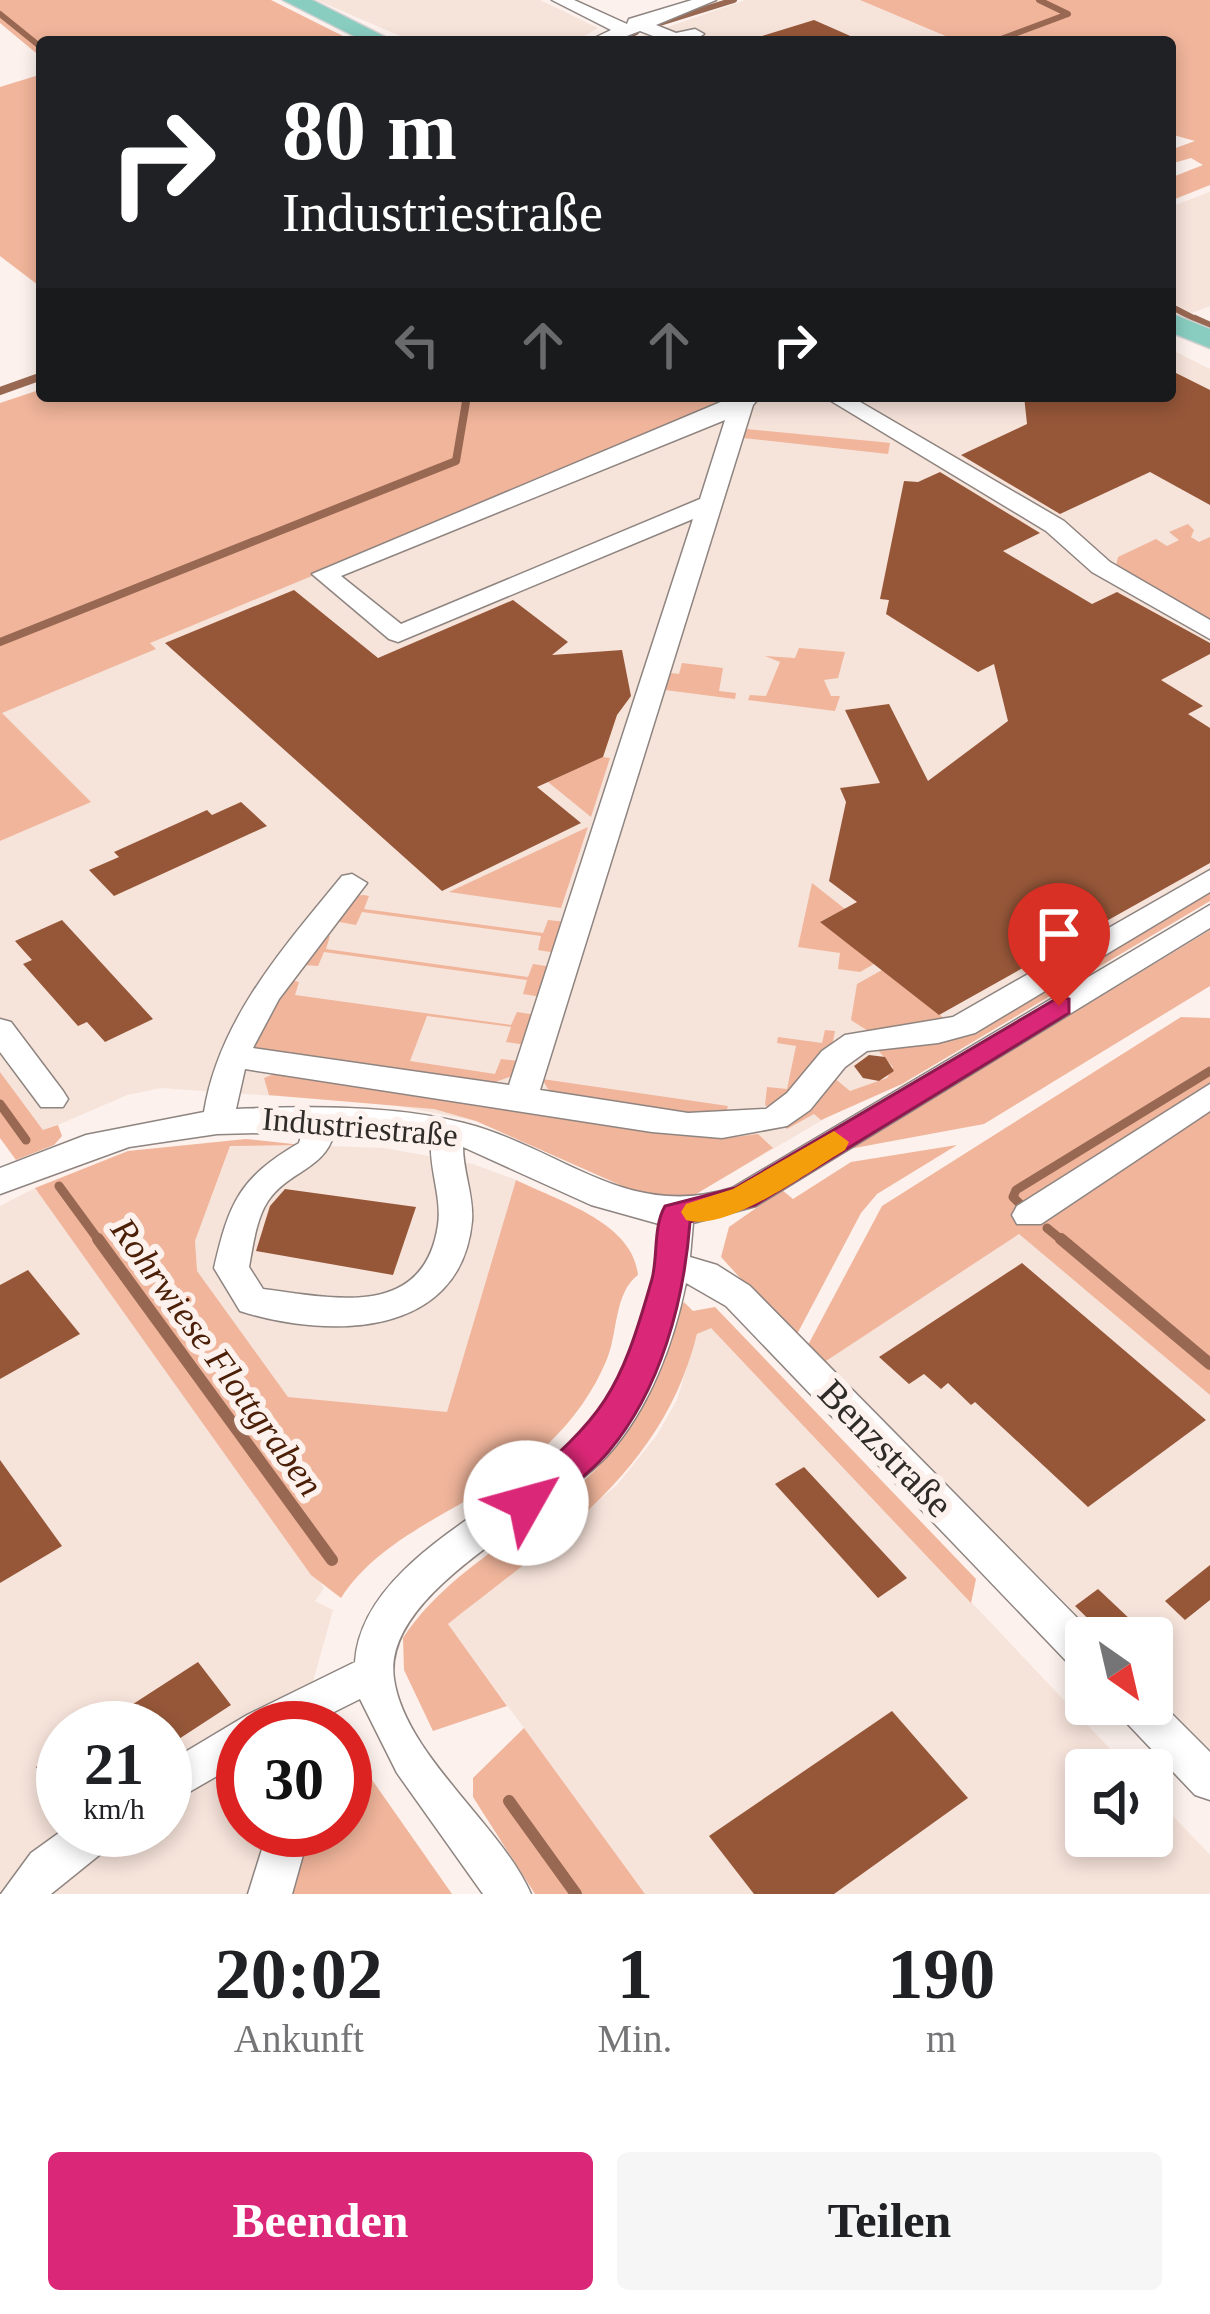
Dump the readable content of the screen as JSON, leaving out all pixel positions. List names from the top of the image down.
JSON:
{
  "streets": {
    "street": ["Industriestraße", "Benzstraße"]
  },
  "water": ["Rohrwiese Flottgraben"],
  "north": "bottom right",
  "page": {
    "turn": ["80 m", "Industriestraße"],
    "speed": "21 km/h",
    "limit": "30",
    "eta": [
      "20:02",
      "Ankunft",
      "1",
      "Min.",
      "190",
      "m"
    ],
    "buttons": ["Beenden", "Teilen"]
  }
}
